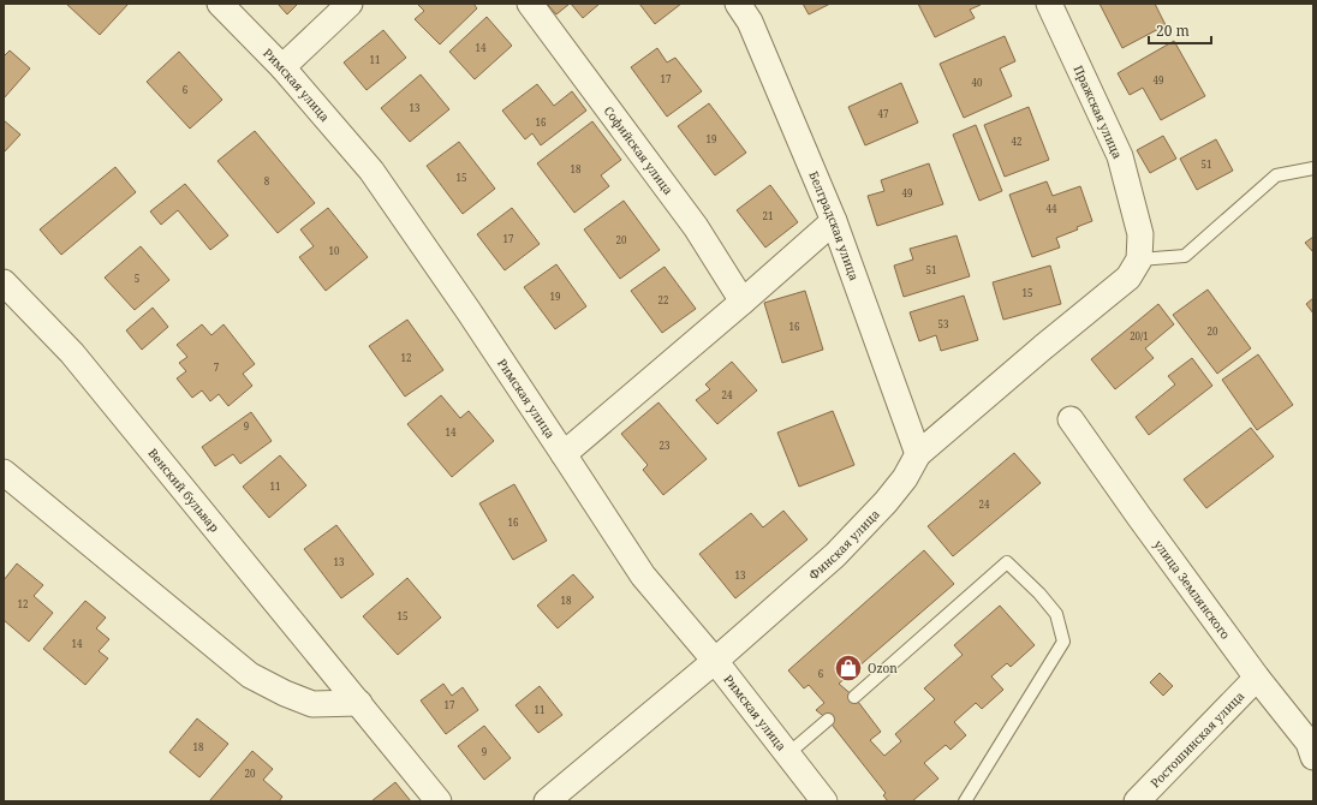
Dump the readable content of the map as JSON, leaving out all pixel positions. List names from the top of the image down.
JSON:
{
  "streets": {
    "street": [
      "Римская улица",
      "Пражская улица",
      "Софийская улица",
      "Белградская улица",
      "Венский бульвар",
      "Финская улица",
      "улица Землянского",
      "Ростошинская улица"
    ]
  },
  "crossings": [
    ["Римская улица", "Финская улица"],
    ["Пражская улица", "Финская улица"],
    ["Белградская улица", "Финская улица"],
    ["улица Землянского", "Ростошинская улица"]
  ],
  "places": {
    "shop": ["Ozon"]
  },
  "house_numbers": [
    "14",
    "11",
    "17",
    "49",
    "40",
    "6",
    "13",
    "47",
    "16",
    "19",
    "42",
    "51",
    "18",
    "15",
    "8",
    "49",
    "44",
    "21",
    "17",
    "20",
    "10",
    "51",
    "5",
    "15",
    "19",
    "22",
    "53",
    "16",
    "20",
    "20/1",
    "12",
    "7",
    "24",
    "9",
    "14",
    "23",
    "11",
    "24",
    "16",
    "13",
    "13",
    "18",
    "12",
    "15",
    "14",
    "6",
    "17",
    "11",
    "18",
    "9",
    "20"
  ],
  "scale_bar": "20 m"
}
